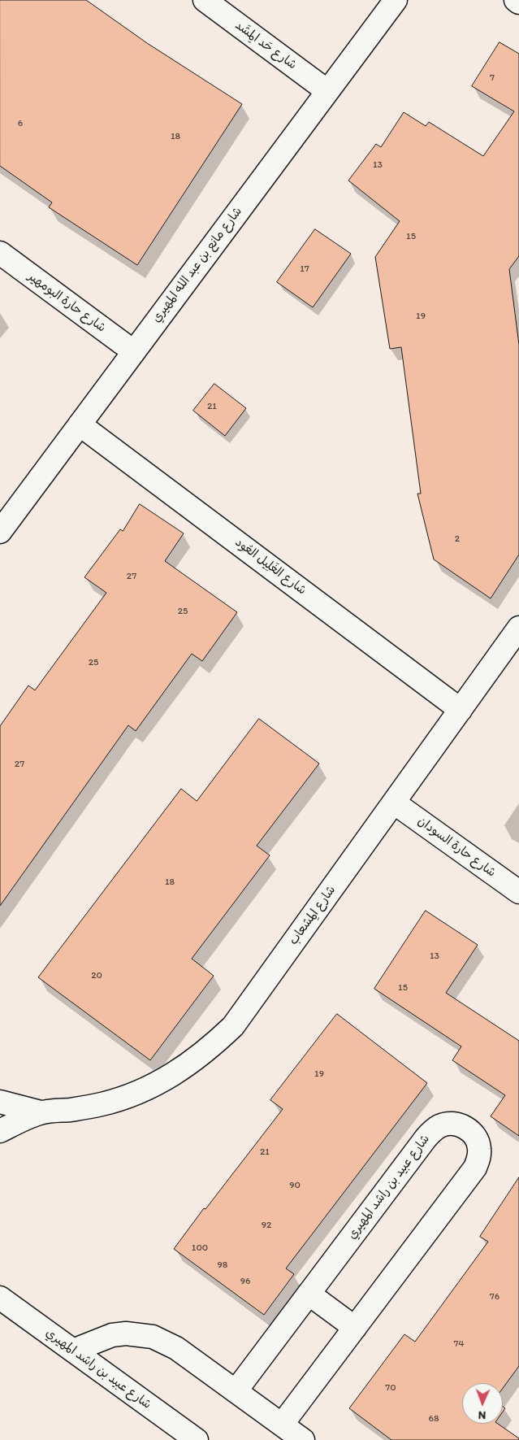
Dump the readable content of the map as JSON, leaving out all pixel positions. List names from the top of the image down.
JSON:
{
  "streets": {
    "street": [
      "شارع حَد المِشَد",
      "شارع مانع بن عبد الله المهيري",
      "شارع حارة البومهير",
      "شارع الغَلِيل العُود",
      "شارع حارة السودان",
      "شارع المِشعاب",
      "شارع عبيد بن راشد المهيري"
    ]
  },
  "crossings": [
    ["شارع حَد المِشَد", "شارع مانع بن عبد الله المهيري"],
    ["شارع مانع بن عبد الله المهيري", "شارع حارة البومهير"],
    ["شارع مانع بن عبد الله المهيري", "شارع الغَلِيل العُود"],
    ["شارع الغَلِيل العُود", "شارع المِشعاب"],
    ["شارع حارة السودان", "شارع المِشعاب"]
  ],
  "house_numbers": [
    "7",
    "6",
    "18",
    "13",
    "15",
    "17",
    "19",
    "21",
    "2",
    "27",
    "25",
    "25",
    "27",
    "18",
    "13",
    "20",
    "15",
    "19",
    "21",
    "90",
    "92",
    "100",
    "98",
    "96",
    "76",
    "74",
    "70",
    "68"
  ],
  "north": "bottom"
}
